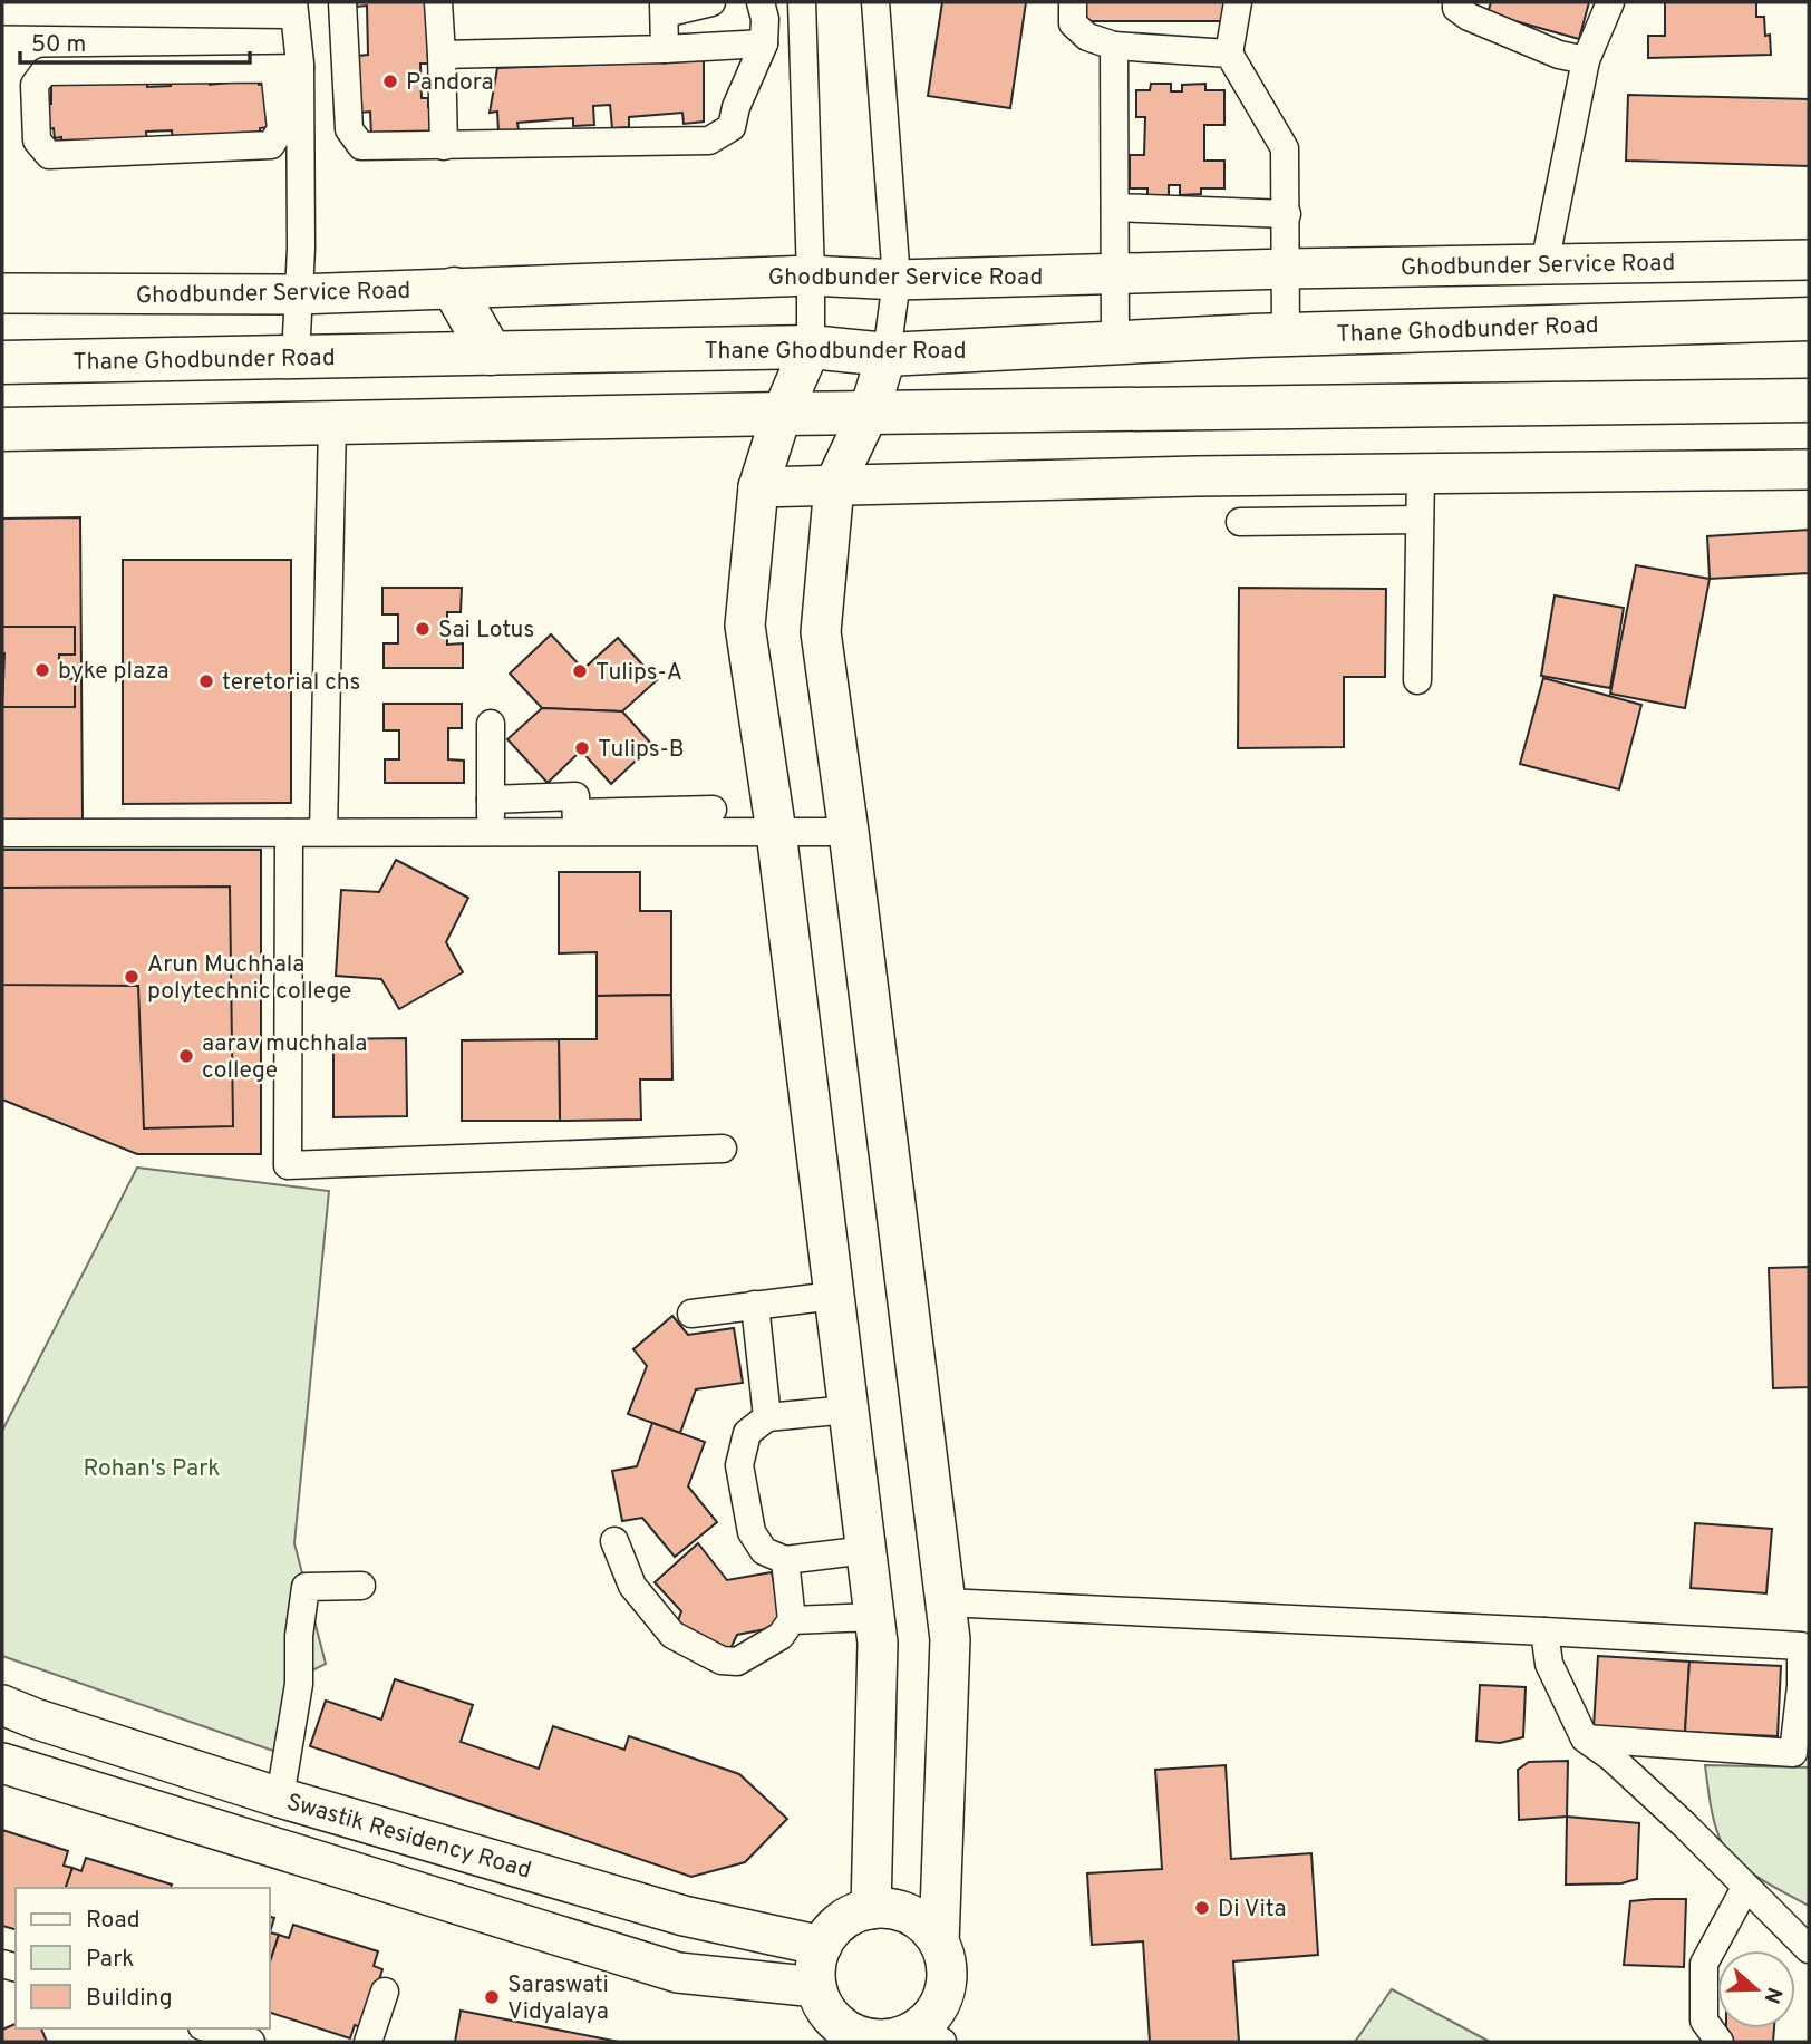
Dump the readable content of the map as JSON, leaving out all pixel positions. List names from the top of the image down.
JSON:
{
  "streets": {
    "main road": ["Ghodbunder Service Road", "Thane Ghodbunder Road", "Swastik Residency Road"]
  },
  "parks": ["Rohan's Park"],
  "places": [
    "Pandora",
    "Sai Lotus",
    "byke plaza",
    "Tulips-A",
    "teretorial chs",
    "Tulips-B",
    "Arun Muchhala polytechnic college",
    "aarav muchhala college",
    "Di Vita",
    "Saraswati Vidyalaya"
  ],
  "legend": ["Road", "Park", "Building"],
  "scale_bar": "50 m",
  "north": "right"
}
